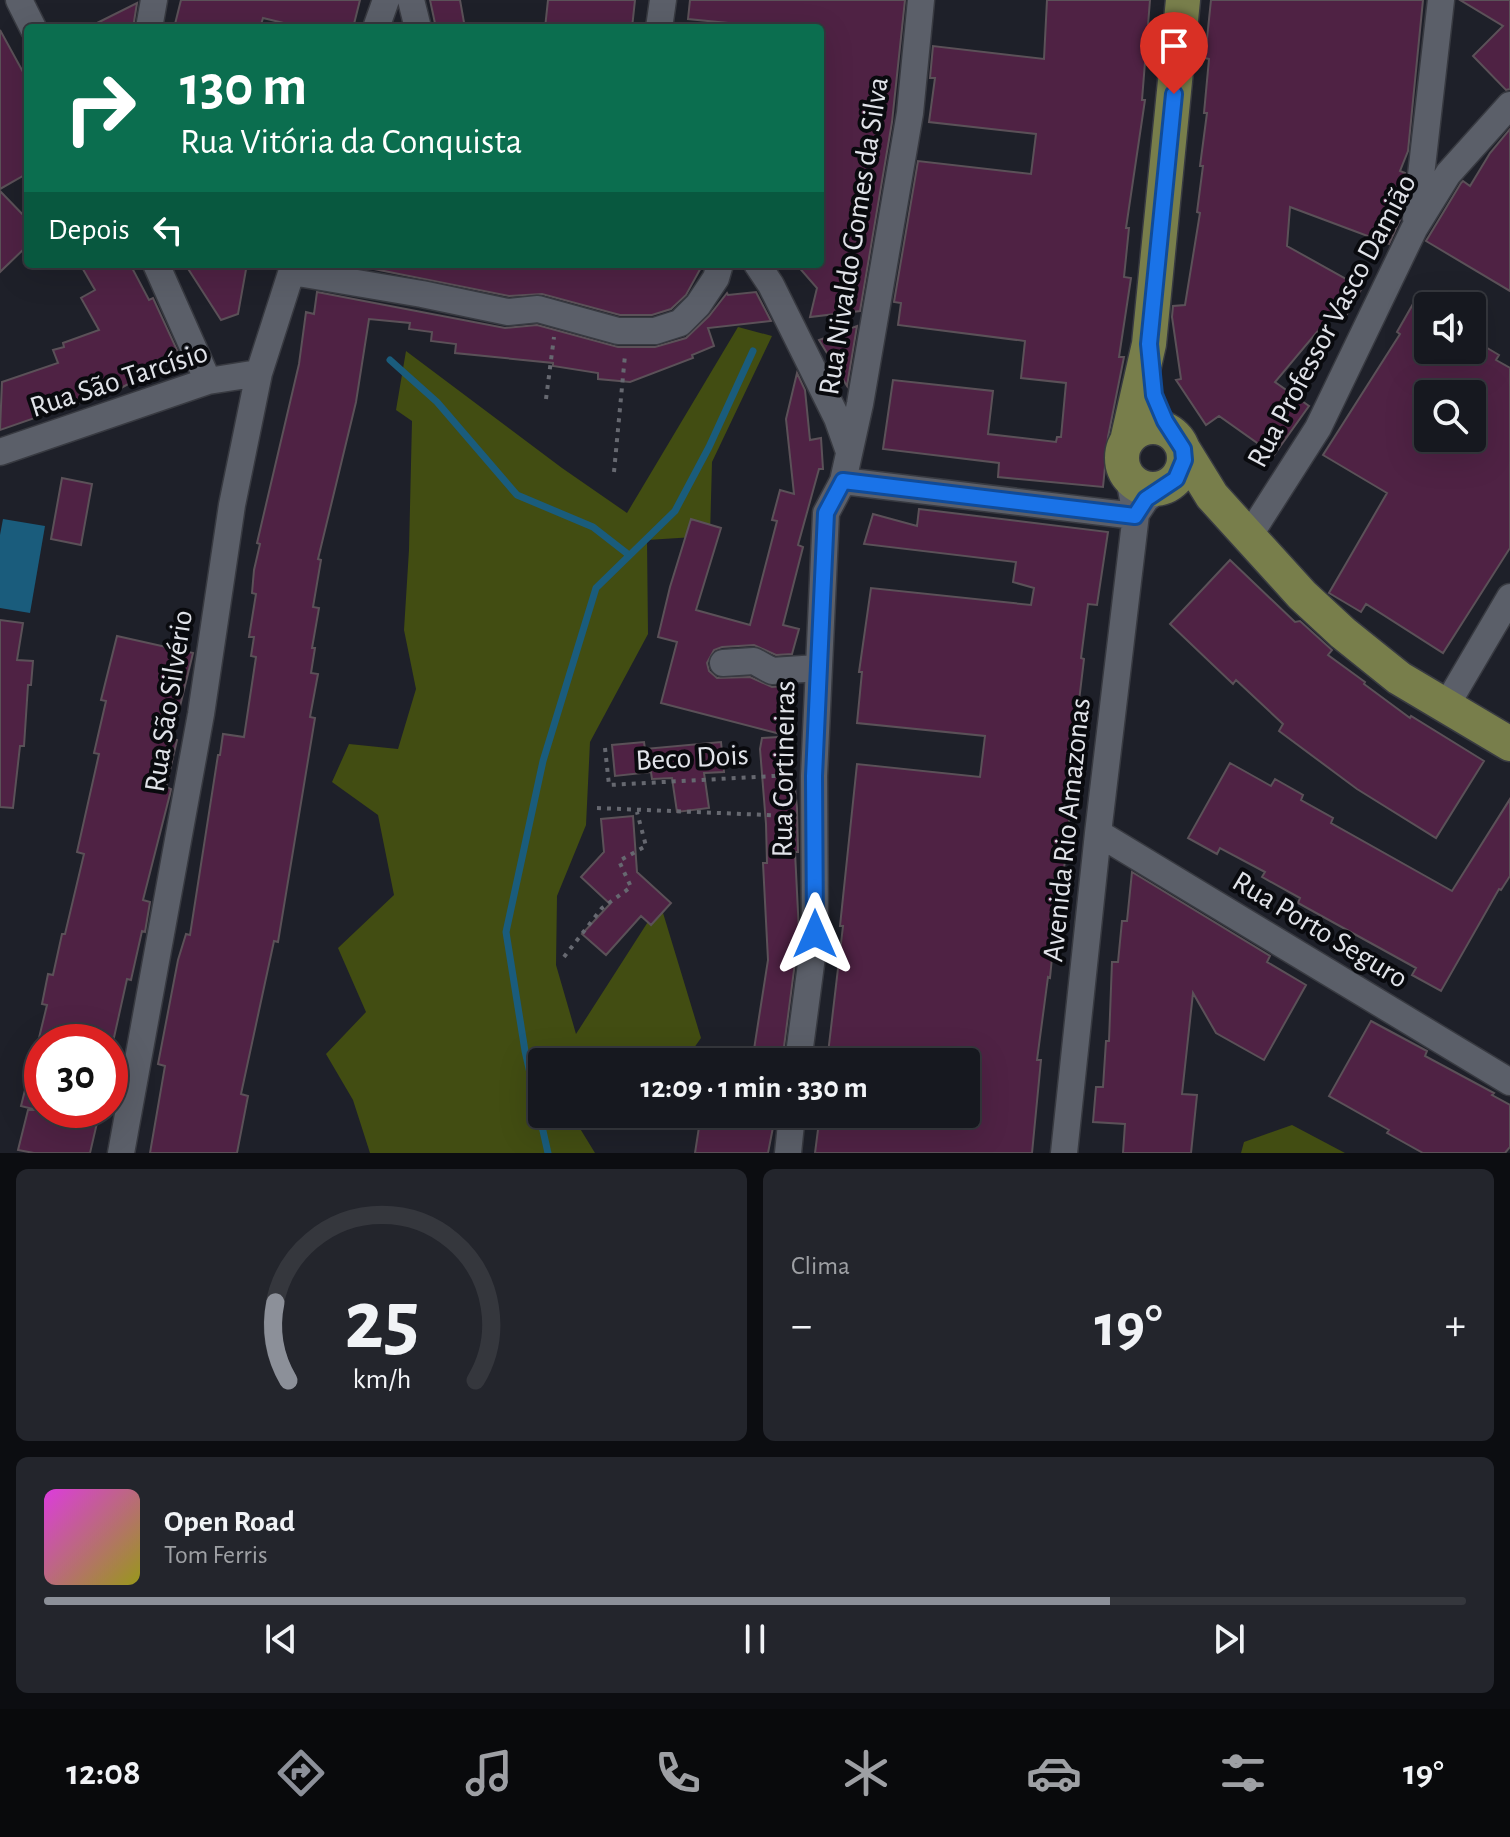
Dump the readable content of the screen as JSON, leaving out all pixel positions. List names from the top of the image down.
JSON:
{
  "streets": {
    "street": [
      "Rua Nivaldo Gomes da Silva",
      "Rua Professor Vasco Damião",
      "Rua São Tarcísio",
      "Rua São Silvério",
      "Rua Cortineiras",
      "Avenida Rio Amazonas",
      "Rua Porto Seguro"
    ],
    "path": ["Beco Dois"]
  },
  "crossings": [
    ["Rua Nivaldo Gomes da Silva", "Rua Cortineiras"],
    ["Rua São Tarcísio", "Rua São Silvério"],
    ["Beco Dois", "Rua Cortineiras"],
    ["Avenida Rio Amazonas", "Rua Porto Seguro"]
  ],
  "page": {
    "turn": ["130 m", "Rua Vitória da Conquista"],
    "then": "Depois",
    "limit": "30",
    "trip": "12:09 · 1 min · 330 m",
    "tile": "Clima",
    "heat": ["−", "19°", "+"],
    "song": ["Open Road", "Tom Ferris"],
    "tabs": ["12:08", "19°"],
    "gauge": ["25", "km/h"]
  }
}
